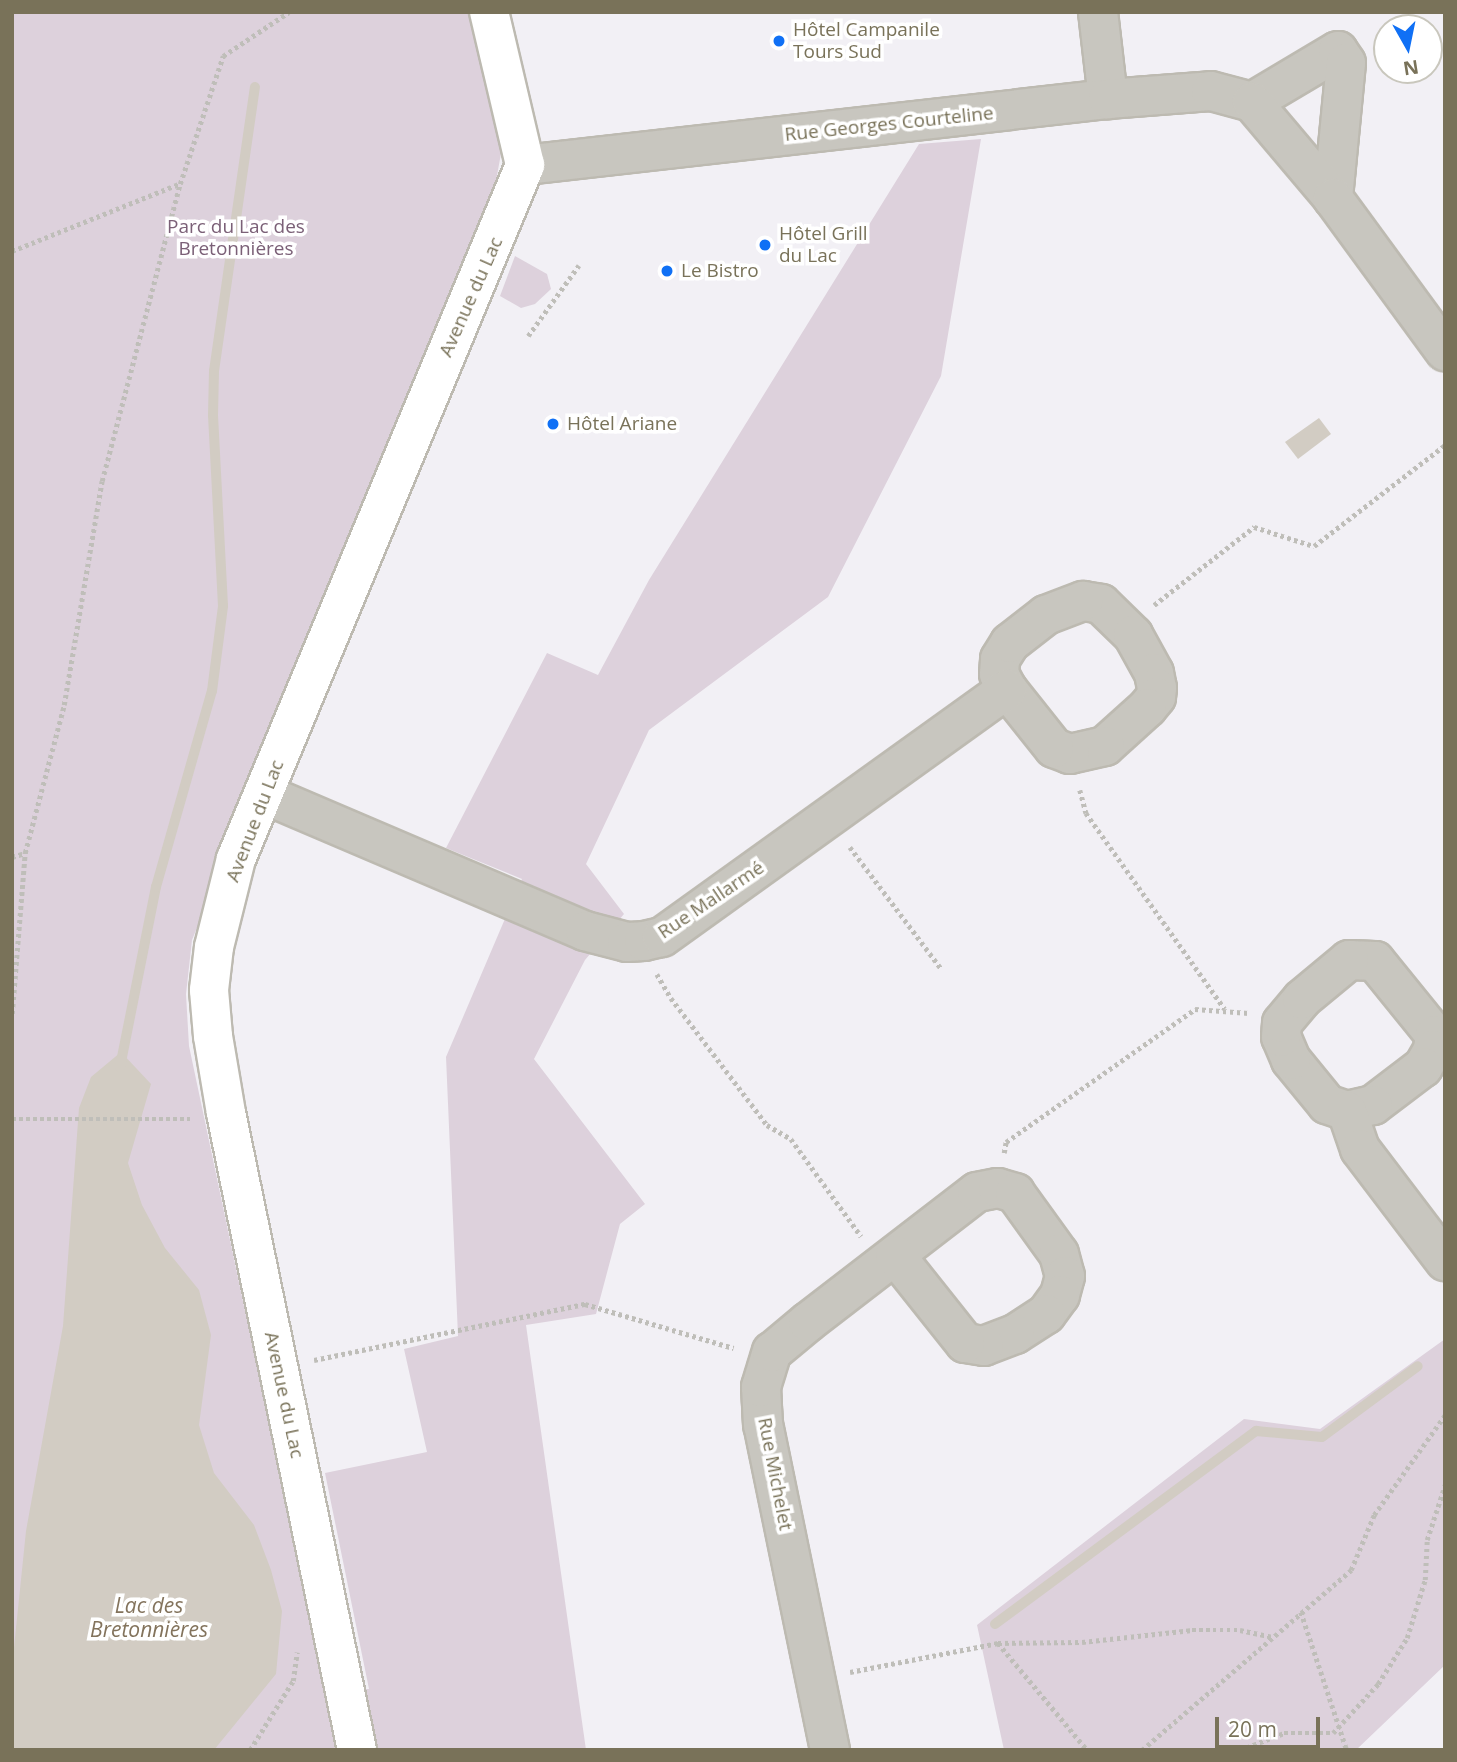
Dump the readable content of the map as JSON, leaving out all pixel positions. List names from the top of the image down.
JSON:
{
  "streets": {
    "street": [
      "Rue Georges Courteline",
      "Avenue du Lac",
      "Rue Mallarmé",
      "Rue Michelet"
    ]
  },
  "crossings": [
    ["Rue Georges Courteline", "Avenue du Lac"],
    ["Avenue du Lac", "Rue Mallarmé"]
  ],
  "water": ["Lac des Bretonnières"],
  "parks": ["Parc du Lac des Bretonnières"],
  "places": [
    "Hôtel Campanile Tours Sud",
    "Hôtel Grill du Lac",
    "Le Bistro",
    "Hôtel Ariane"
  ],
  "scale_bar": "20 m",
  "north": "bottom"
}
